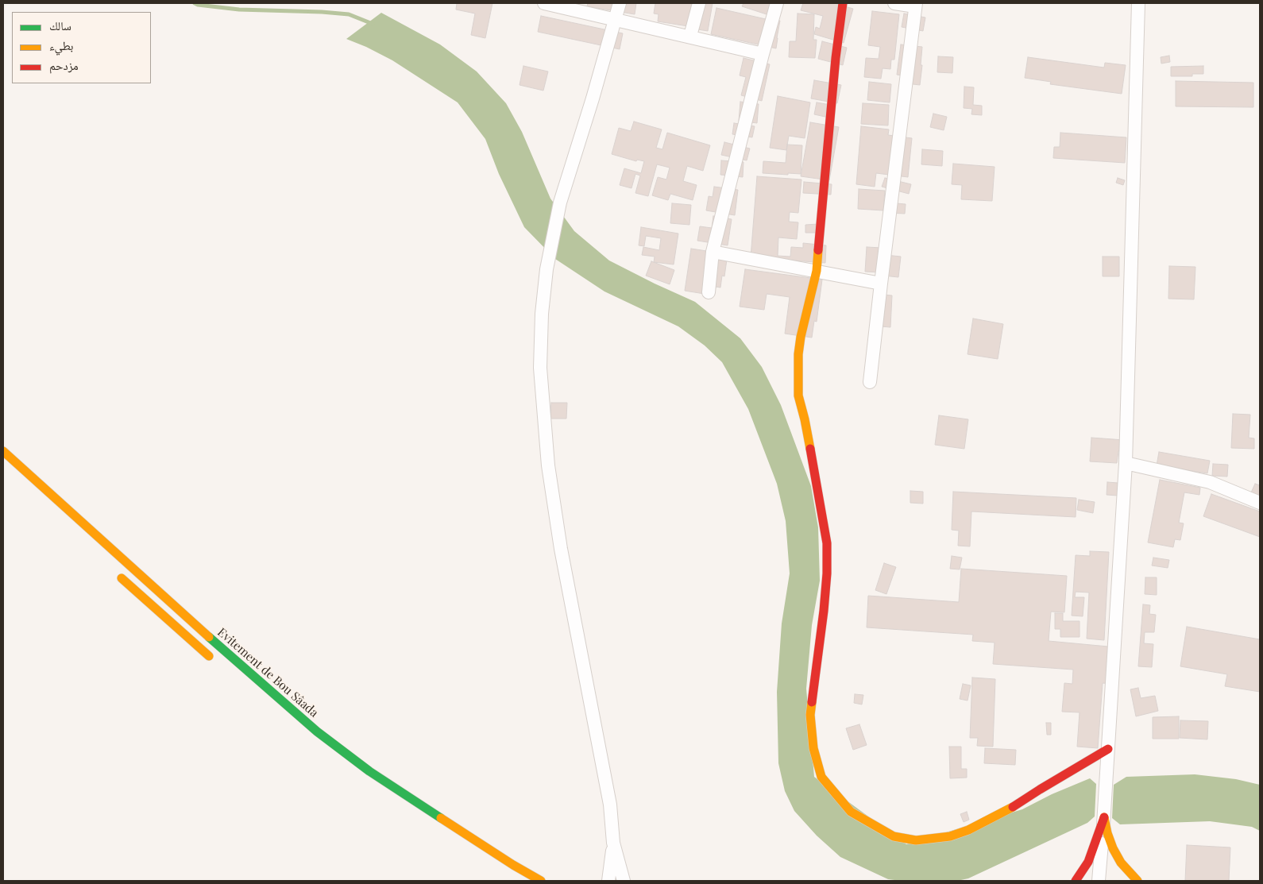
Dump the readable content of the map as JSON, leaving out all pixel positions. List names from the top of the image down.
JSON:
{
  "streets": {
    "main road": ["Evitement de Bou Sâada"]
  },
  "legend": ["سالك", "بطيء", "مزدحم"]
}
